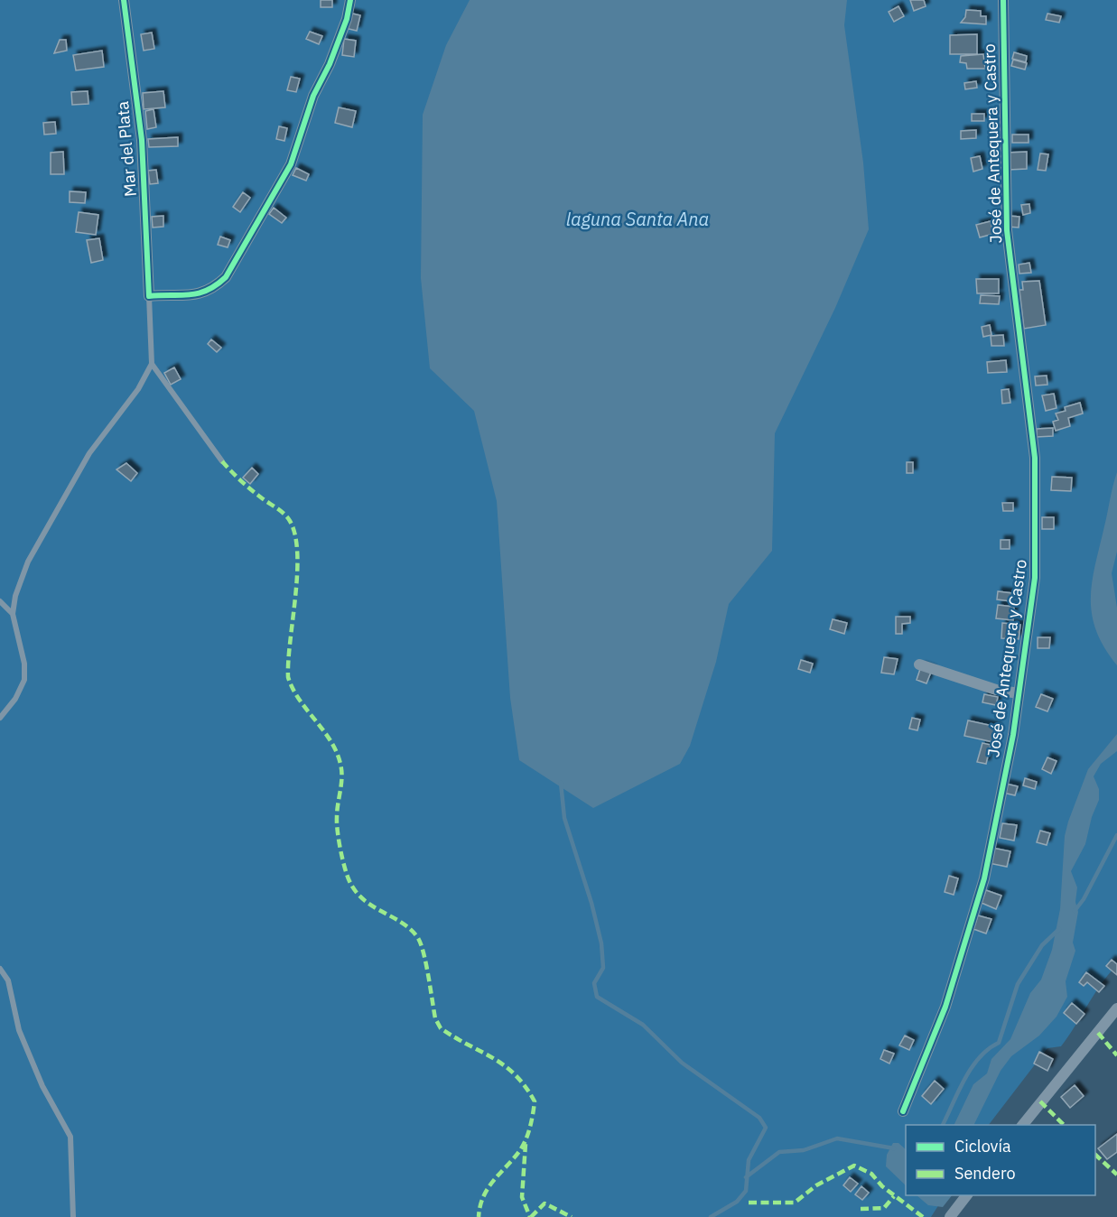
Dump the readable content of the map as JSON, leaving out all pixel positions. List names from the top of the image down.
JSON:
{
  "streets": {
    "street": ["José de Antequera y Castro", "Mar del Plata"]
  },
  "water": ["laguna Santa Ana"],
  "legend": ["Ciclovía", "Sendero"]
}
